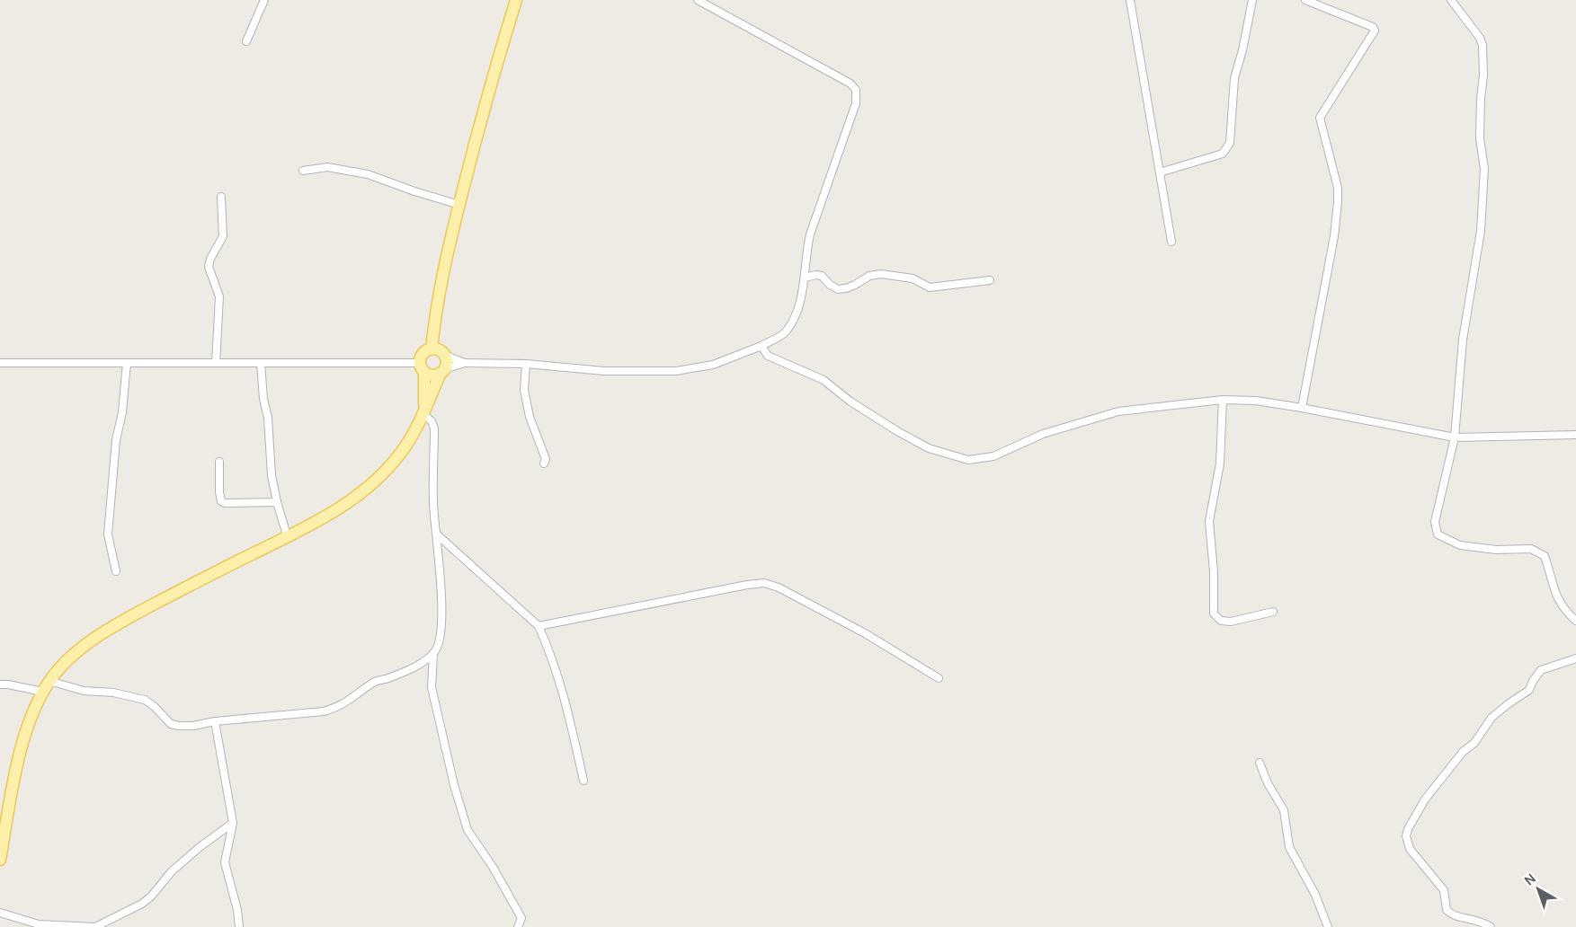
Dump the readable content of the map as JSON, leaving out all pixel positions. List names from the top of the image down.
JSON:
{
  "north": "top left"
}
